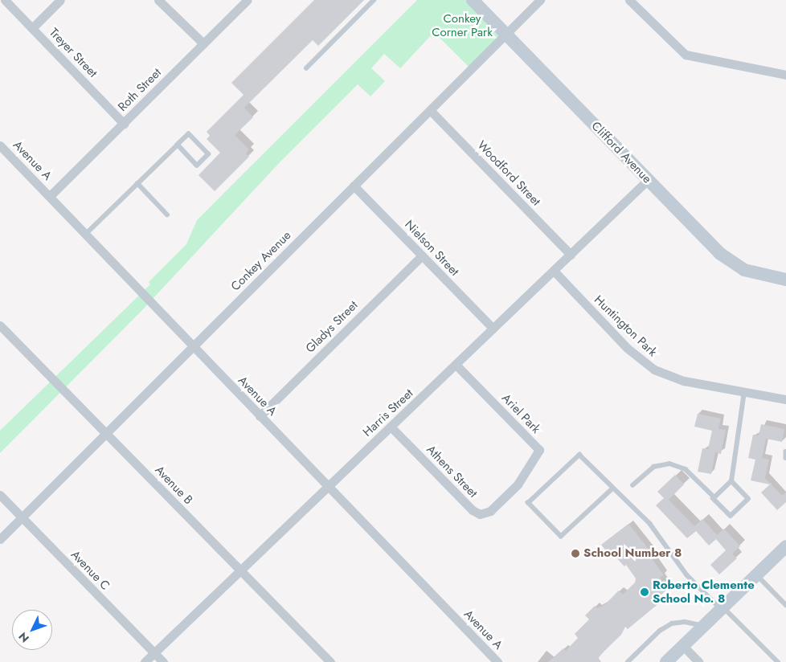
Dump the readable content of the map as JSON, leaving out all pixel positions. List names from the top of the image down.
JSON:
{
  "streets": {
    "main road": ["Clifford Avenue"],
    "street": [
      "Treyer Street",
      "Roth Street",
      "Avenue A",
      "Woodford Street",
      "Nielson Street",
      "Conkey Avenue",
      "Huntington Park",
      "Gladys Street",
      "Harris Street",
      "Ariel Park",
      "Athens Street",
      "Avenue B",
      "Avenue C"
    ]
  },
  "crossings": [
    ["Treyer Street", "Roth Street"],
    ["Roth Street", "Avenue A"],
    ["Clifford Avenue", "Conkey Avenue"],
    ["Clifford Avenue", "Harris Street"],
    ["Avenue A", "Conkey Avenue"],
    ["Avenue A", "Gladys Street"],
    ["Avenue A", "Harris Street"],
    ["Woodford Street", "Conkey Avenue"],
    ["Woodford Street", "Harris Street"],
    ["Nielson Street", "Conkey Avenue"],
    ["Nielson Street", "Gladys Street"],
    ["Nielson Street", "Harris Street"],
    ["Conkey Avenue", "Avenue B"],
    ["Conkey Avenue", "Avenue C"],
    ["Huntington Park", "Harris Street"],
    ["Harris Street", "Ariel Park"],
    ["Harris Street", "Athens Street"],
    ["Harris Street", "Avenue B"],
    ["Harris Street", "Avenue C"],
    ["Ariel Park", "Athens Street"]
  ],
  "parks": ["Conkey Corner Park"],
  "places": ["School Number 8", "Roberto Clemente School No. 8"],
  "north": "bottom left"
}
